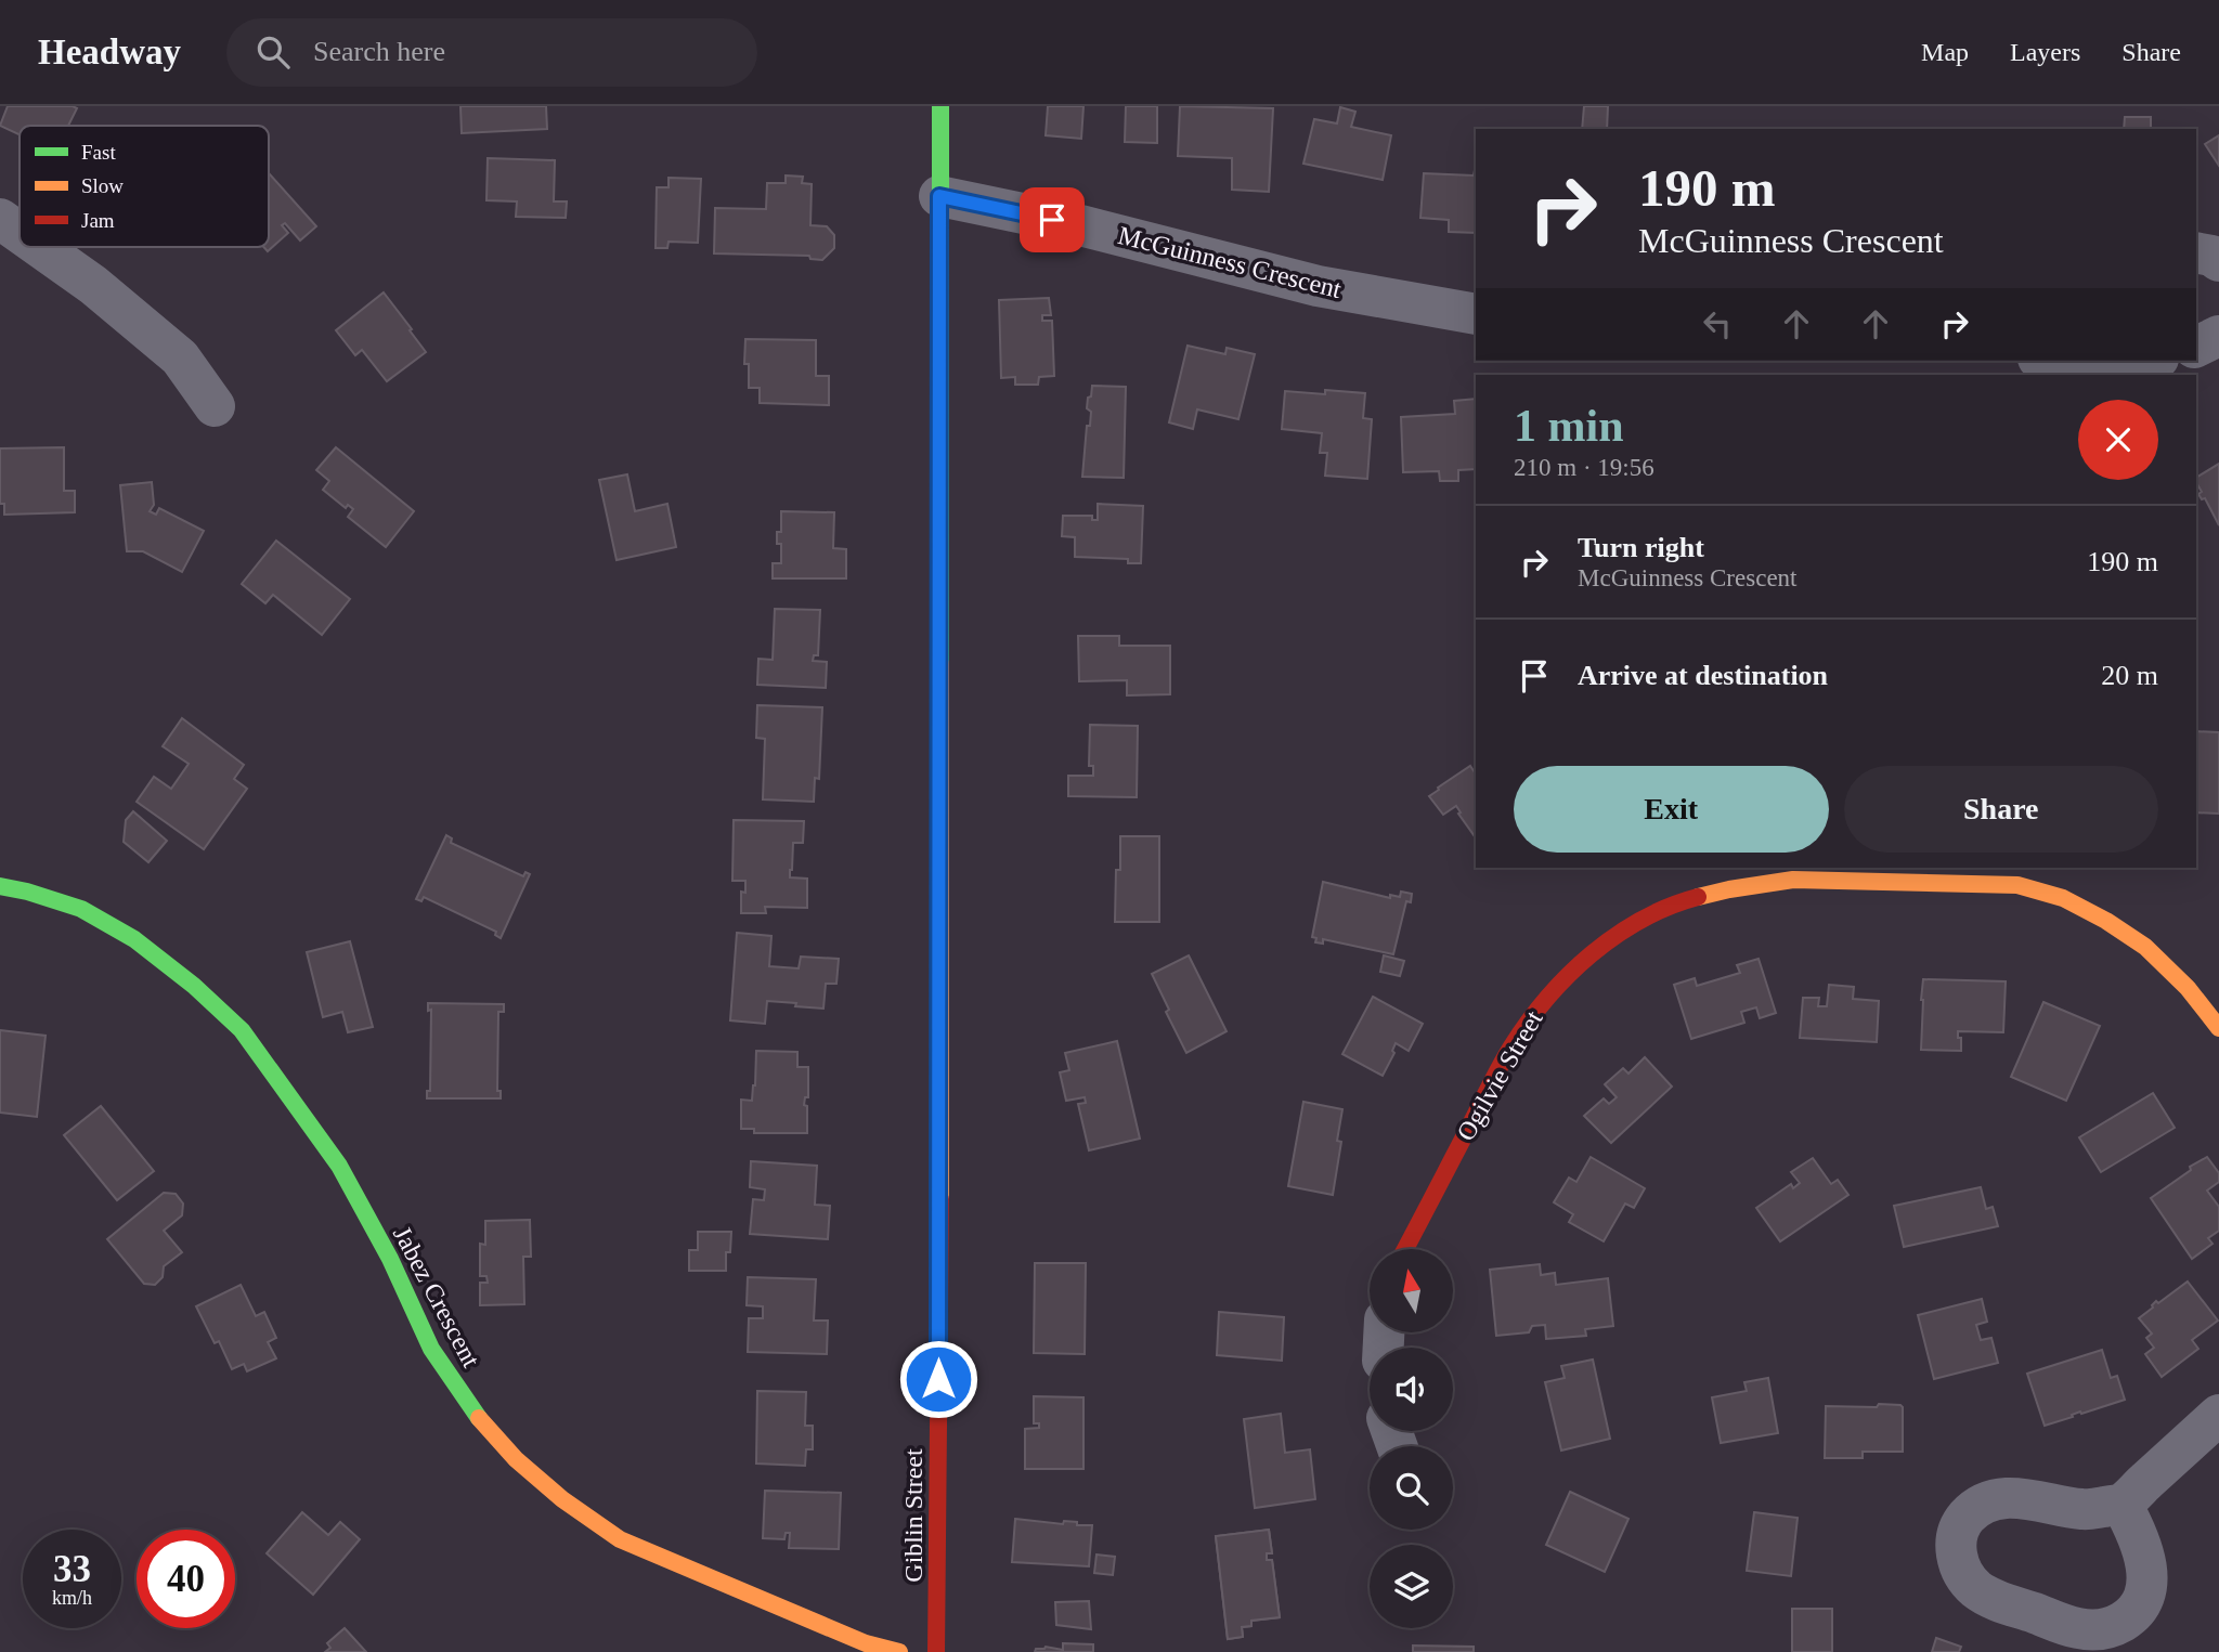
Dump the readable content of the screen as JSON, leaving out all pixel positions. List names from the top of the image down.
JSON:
{
  "streets": {
    "street": [
      "McGuinness Crescent",
      "Ogilvie Street",
      "Jabez Crescent",
      "Giblin Street"
    ]
  },
  "crossings": [
    ["McGuinness Crescent", "Giblin Street"]
  ],
  "legend": ["Fast", "Slow", "Jam"],
  "north": "top",
  "page": {
    "header": "Headway",
    "search": "Search here",
    "nav": ["Map", "Layers", "Share"],
    "turn": ["190 m", "McGuinness Crescent"],
    "heading": ["1 min", "210 m · 19:56"],
    "list": [
      {
        "name": "Turn right",
        "note": "McGuinness Crescent",
        "value": "190 m"
      },
      {
        "name": "Arrive at destination",
        "value": "20 m"
      }
    ],
    "buttons": ["Exit", "Share"],
    "speed": "33 km/h",
    "limit": "40"
  }
}
